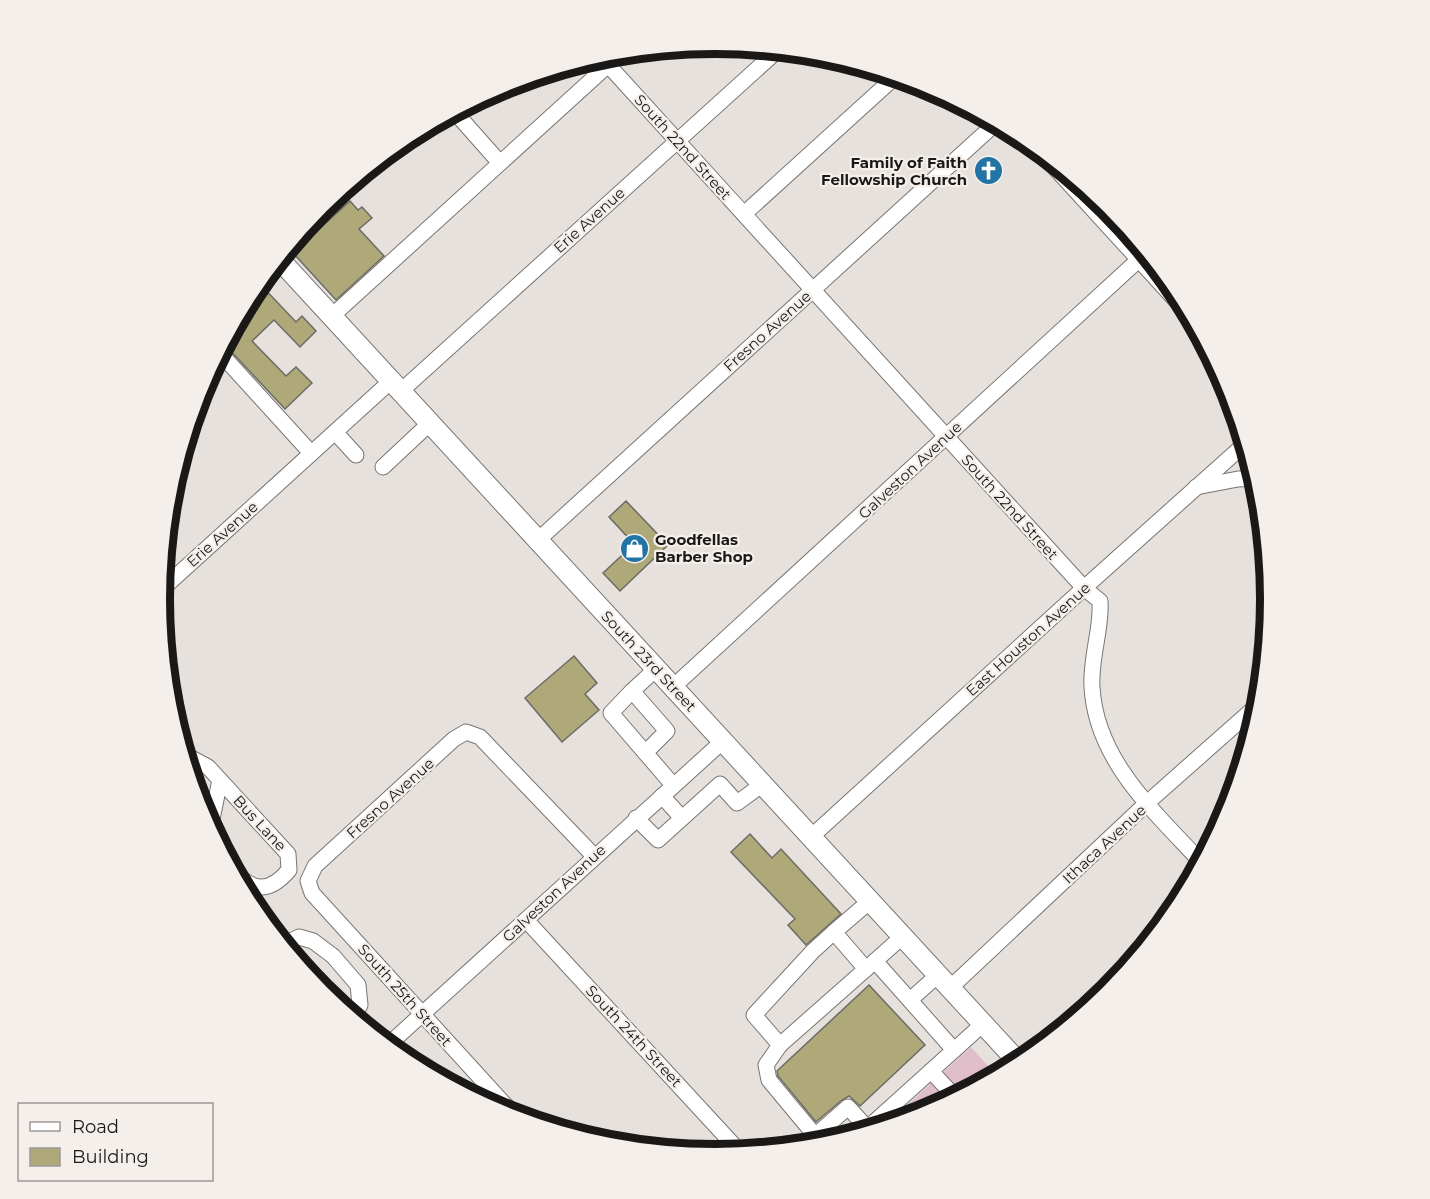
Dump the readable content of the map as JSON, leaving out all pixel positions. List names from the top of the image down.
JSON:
{
  "streets": {
    "main road": ["South 23rd Street"],
    "street": [
      "South 22nd Street",
      "Erie Avenue",
      "Fresno Avenue",
      "Galveston Avenue",
      "East Houston Avenue",
      "Bus Lane",
      "Ithaca Avenue",
      "South 25th Street",
      "South 24th Street"
    ]
  },
  "crossings": [
    ["South 22nd Street", "Erie Avenue"],
    ["South 22nd Street", "Fresno Avenue"],
    ["South 22nd Street", "Galveston Avenue"],
    ["South 22nd Street", "East Houston Avenue"],
    ["South 22nd Street", "Ithaca Avenue"],
    ["Erie Avenue", "South 23rd Street"],
    ["Fresno Avenue", "Galveston Avenue"],
    ["Fresno Avenue", "South 23rd Street"],
    ["Fresno Avenue", "South 25th Street"],
    ["Galveston Avenue", "South 23rd Street"],
    ["Galveston Avenue", "South 25th Street"],
    ["Galveston Avenue", "South 24th Street"],
    ["East Houston Avenue", "South 23rd Street"],
    ["South 23rd Street", "Ithaca Avenue"]
  ],
  "places": {
    "church": ["Family of Faith Fellowship Church"],
    "shop": ["Goodfellas Barber Shop"]
  },
  "legend": ["Road", "Building"]
}
